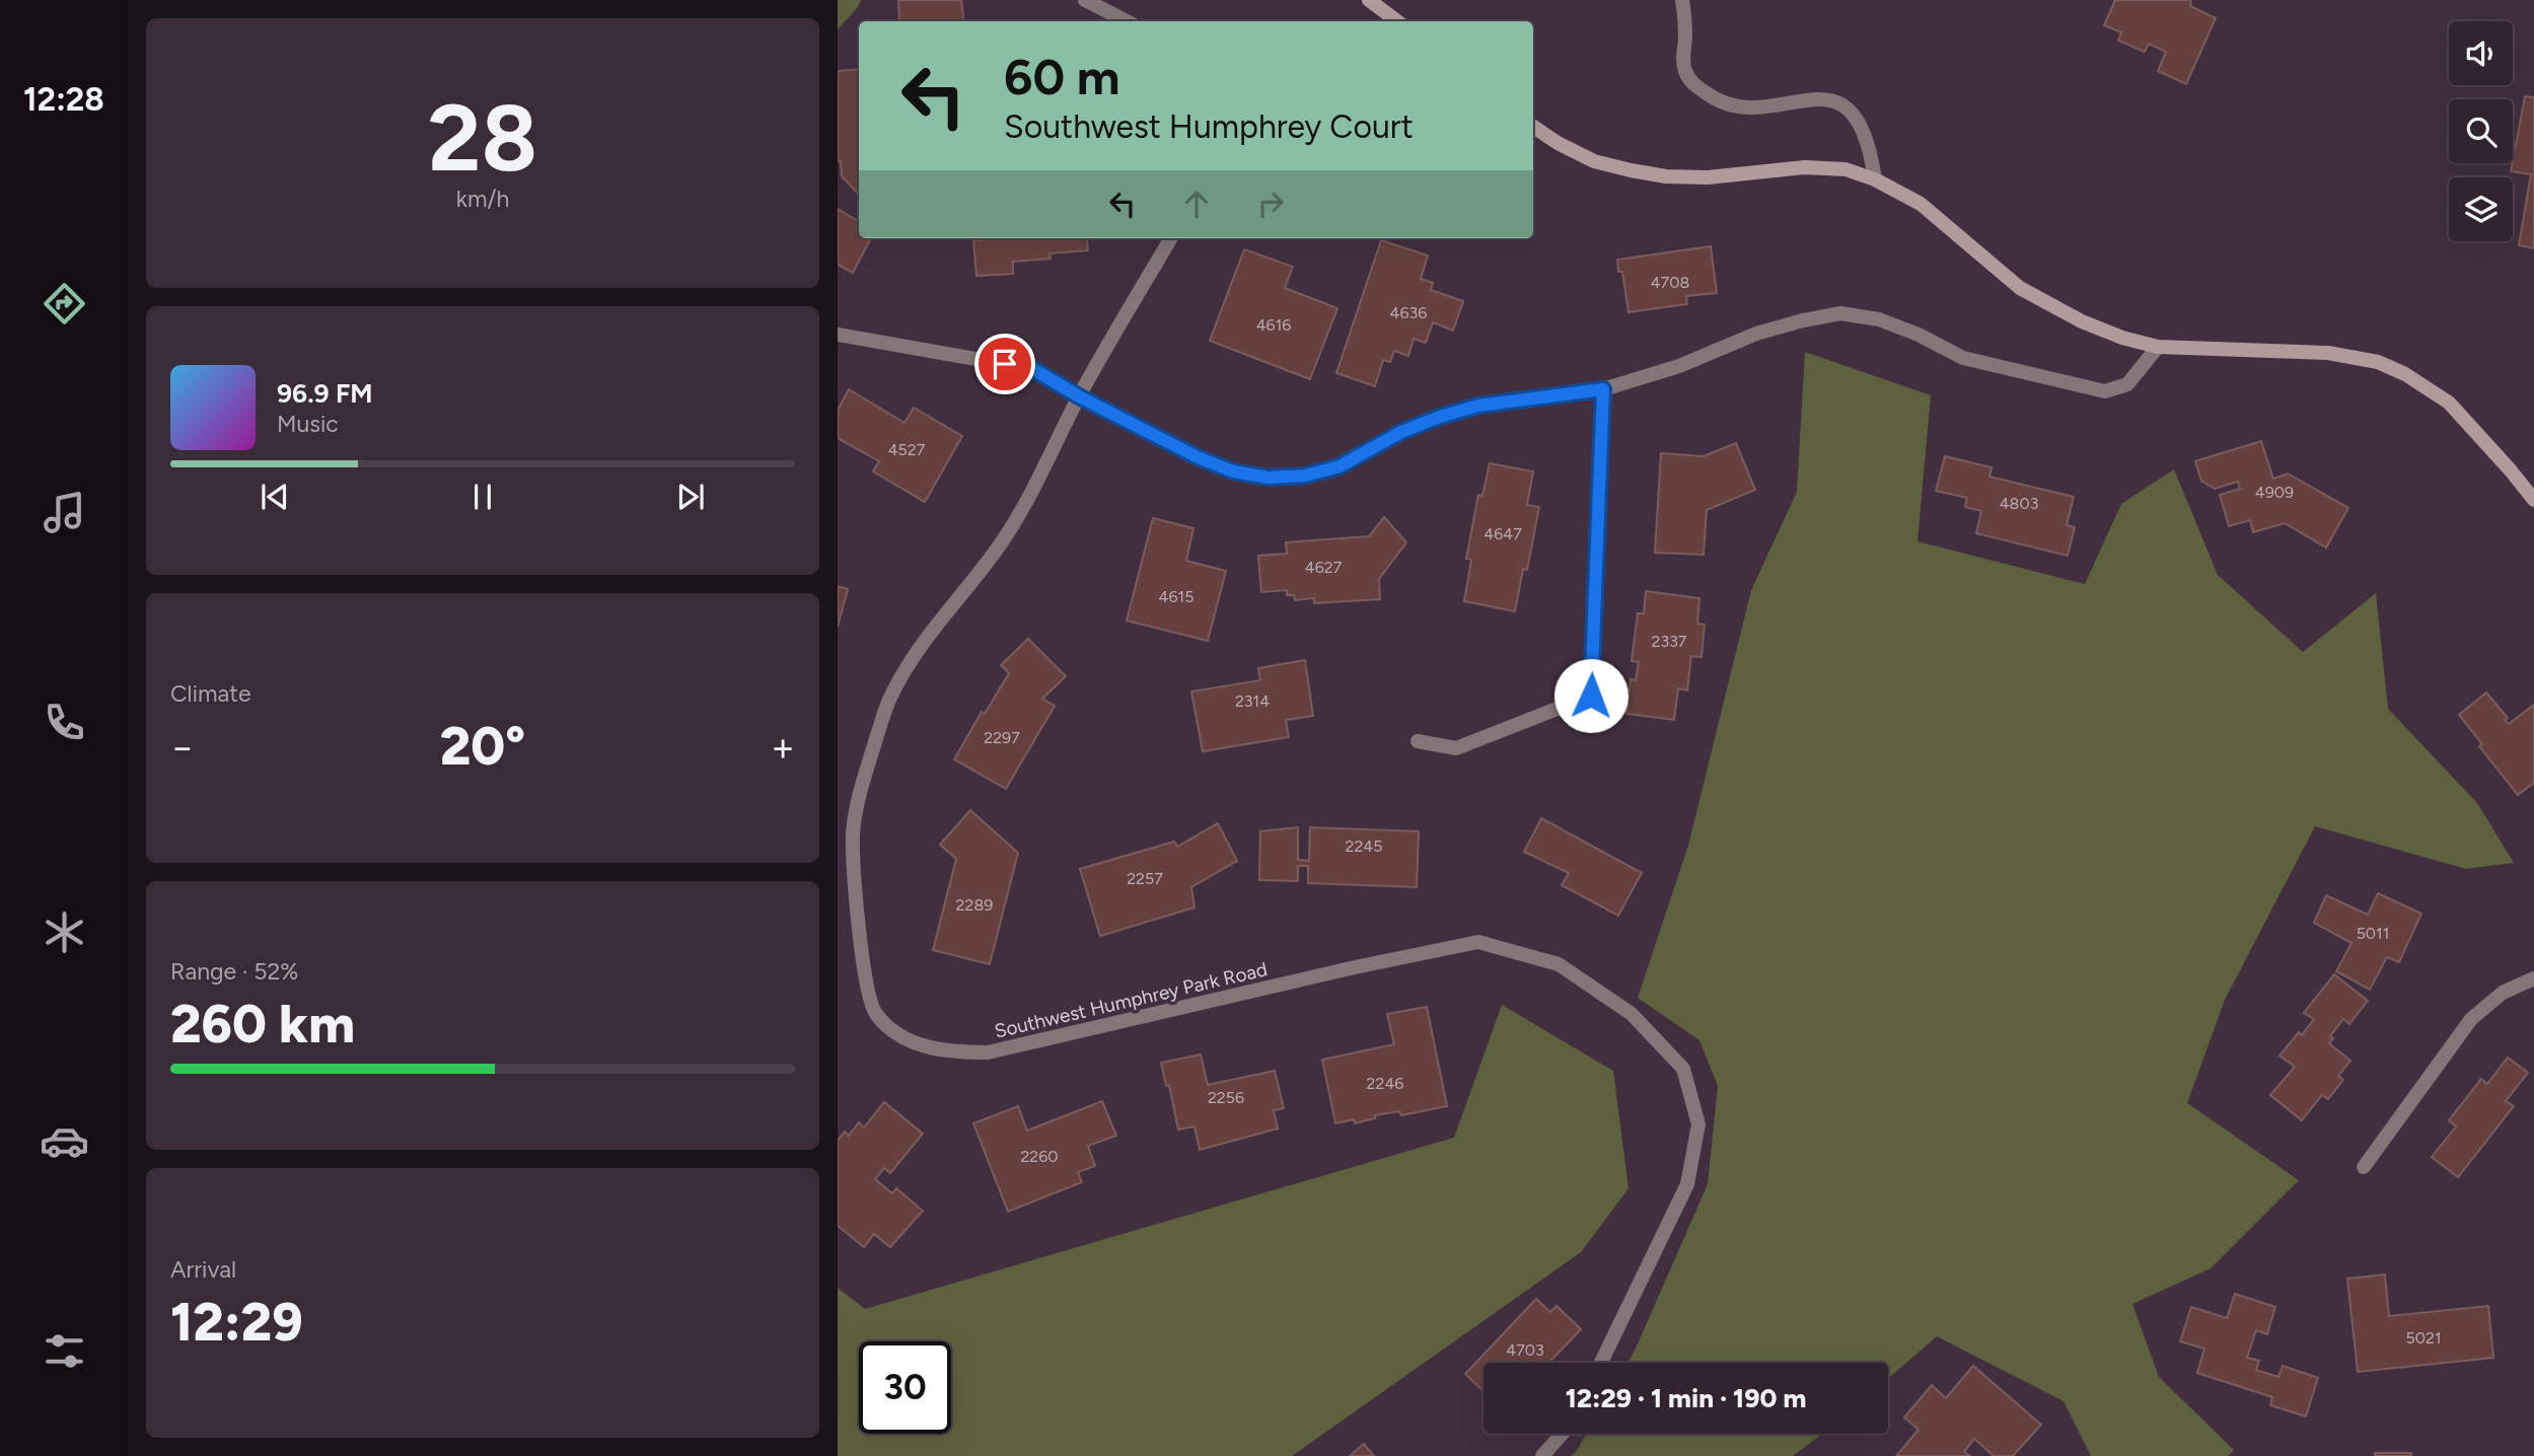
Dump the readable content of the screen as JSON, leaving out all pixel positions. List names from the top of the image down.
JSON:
{
  "streets": {
    "street": ["Southwest Humphrey Park Road"]
  },
  "house_numbers": [
    "4708",
    "4636",
    "4616",
    "4527",
    "4909",
    "4803",
    "4647",
    "4627",
    "4615",
    "2337",
    "2314",
    "2297",
    "2245",
    "2257",
    "2289",
    "5011",
    "2246",
    "2256",
    "2260",
    "5021",
    "4703"
  ],
  "page": {
    "tabs": "12:28",
    "tile": [
      ["28", "km/h"],
      "Climate",
      ["Range · 52%", "260 km"],
      ["Arrival", "12:29"]
    ],
    "turn": ["60 m", "Southwest Humphrey Court"],
    "song": ["96.9 FM", "Music"],
    "heat": ["−", "20°", "+"],
    "limit": "30",
    "trip": "12:29 · 1 min · 190 m"
  }
}
